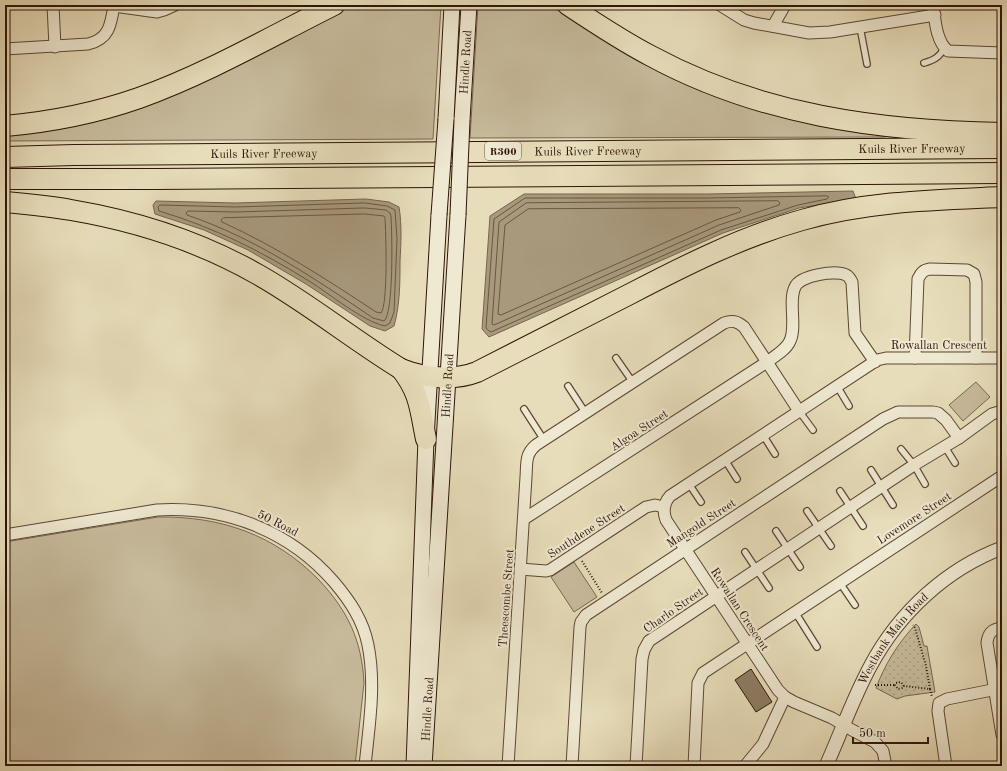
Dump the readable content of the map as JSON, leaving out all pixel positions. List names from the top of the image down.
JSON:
{
  "streets": {
    "highway": ["Kuils River Freeway", "R300"],
    "main road": ["Hindle Road"],
    "street": [
      "Rowallan Crescent",
      "Algoa Street",
      "Lovemore Street",
      "50 Road",
      "Mangold Street",
      "Southdene Street",
      "Theescombe Street",
      "Charlo Street",
      "Westbank Main Road"
    ]
  },
  "crossings": [
    ["Rowallan Crescent", "Algoa Street"],
    ["Rowallan Crescent", "Lovemore Street"],
    ["Rowallan Crescent", "Mangold Street"],
    ["Rowallan Crescent", "Southdene Street"],
    ["Rowallan Crescent", "Theescombe Street"],
    ["Rowallan Crescent", "Charlo Street"],
    ["Rowallan Crescent", "Westbank Main Road"],
    ["Algoa Street", "Theescombe Street"],
    ["Mangold Street", "Charlo Street"],
    ["Southdene Street", "Theescombe Street"]
  ],
  "scale_bar": "50 m"
}
